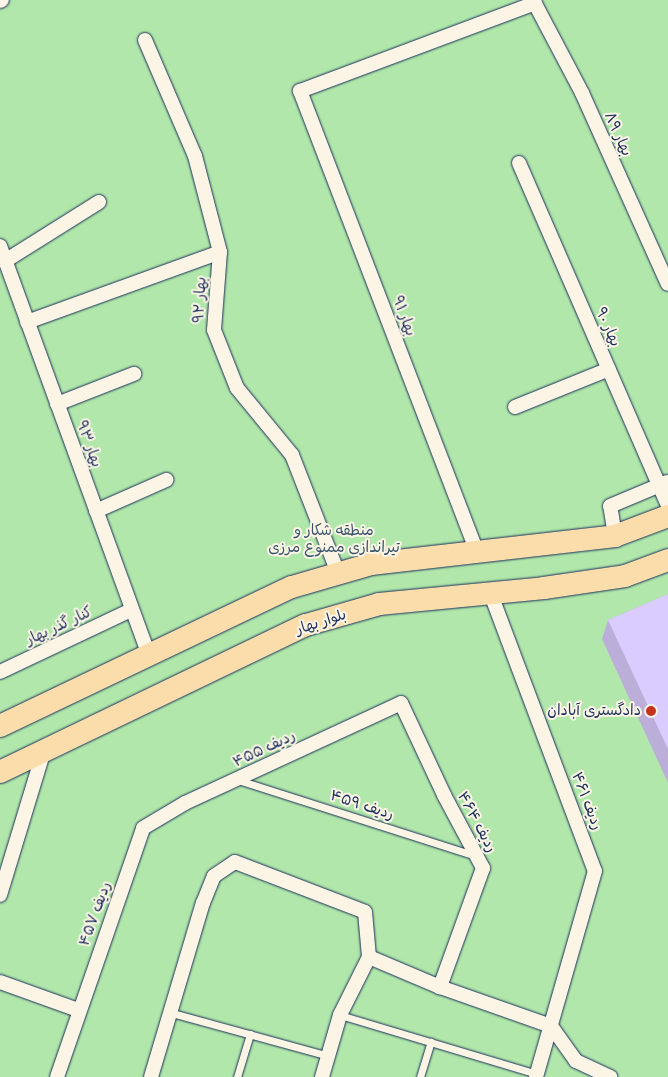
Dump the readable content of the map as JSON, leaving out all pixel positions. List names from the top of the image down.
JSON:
{
  "streets": {
    "main road": ["بلوار بهار"],
    "street": [
      "بهار ۸۹",
      "بهار ۹۲",
      "بهار ۹۱",
      "بهار ۹۰",
      "بهار ۹۳",
      "کنار گذر بهار",
      "ردیف ۴۵۵",
      "ردیف ۴۶۱",
      "ردیف ۴۶۴",
      "ردیف ۴۵۷"
    ],
    "lane": ["ردیف ۴۵۹"]
  },
  "crossings": [
    ["بهار ۸۹", "بهار ۹۱"],
    ["بهار ۹۳", "کنار گذر بهار"],
    ["بلوار بهار", "ردیف ۴۶۱"],
    ["ردیف ۴۵۵", "ردیف ۴۵۹"],
    ["ردیف ۴۵۵", "ردیف ۴۶۴"],
    ["ردیف ۴۵۵", "ردیف ۴۵۷"],
    ["ردیف ۴۵۹", "ردیف ۴۶۴"]
  ],
  "parks": ["منطقه شکار و تیراندازی ممنوع مرزی"],
  "places": ["دادگستری آبادان"]
}
